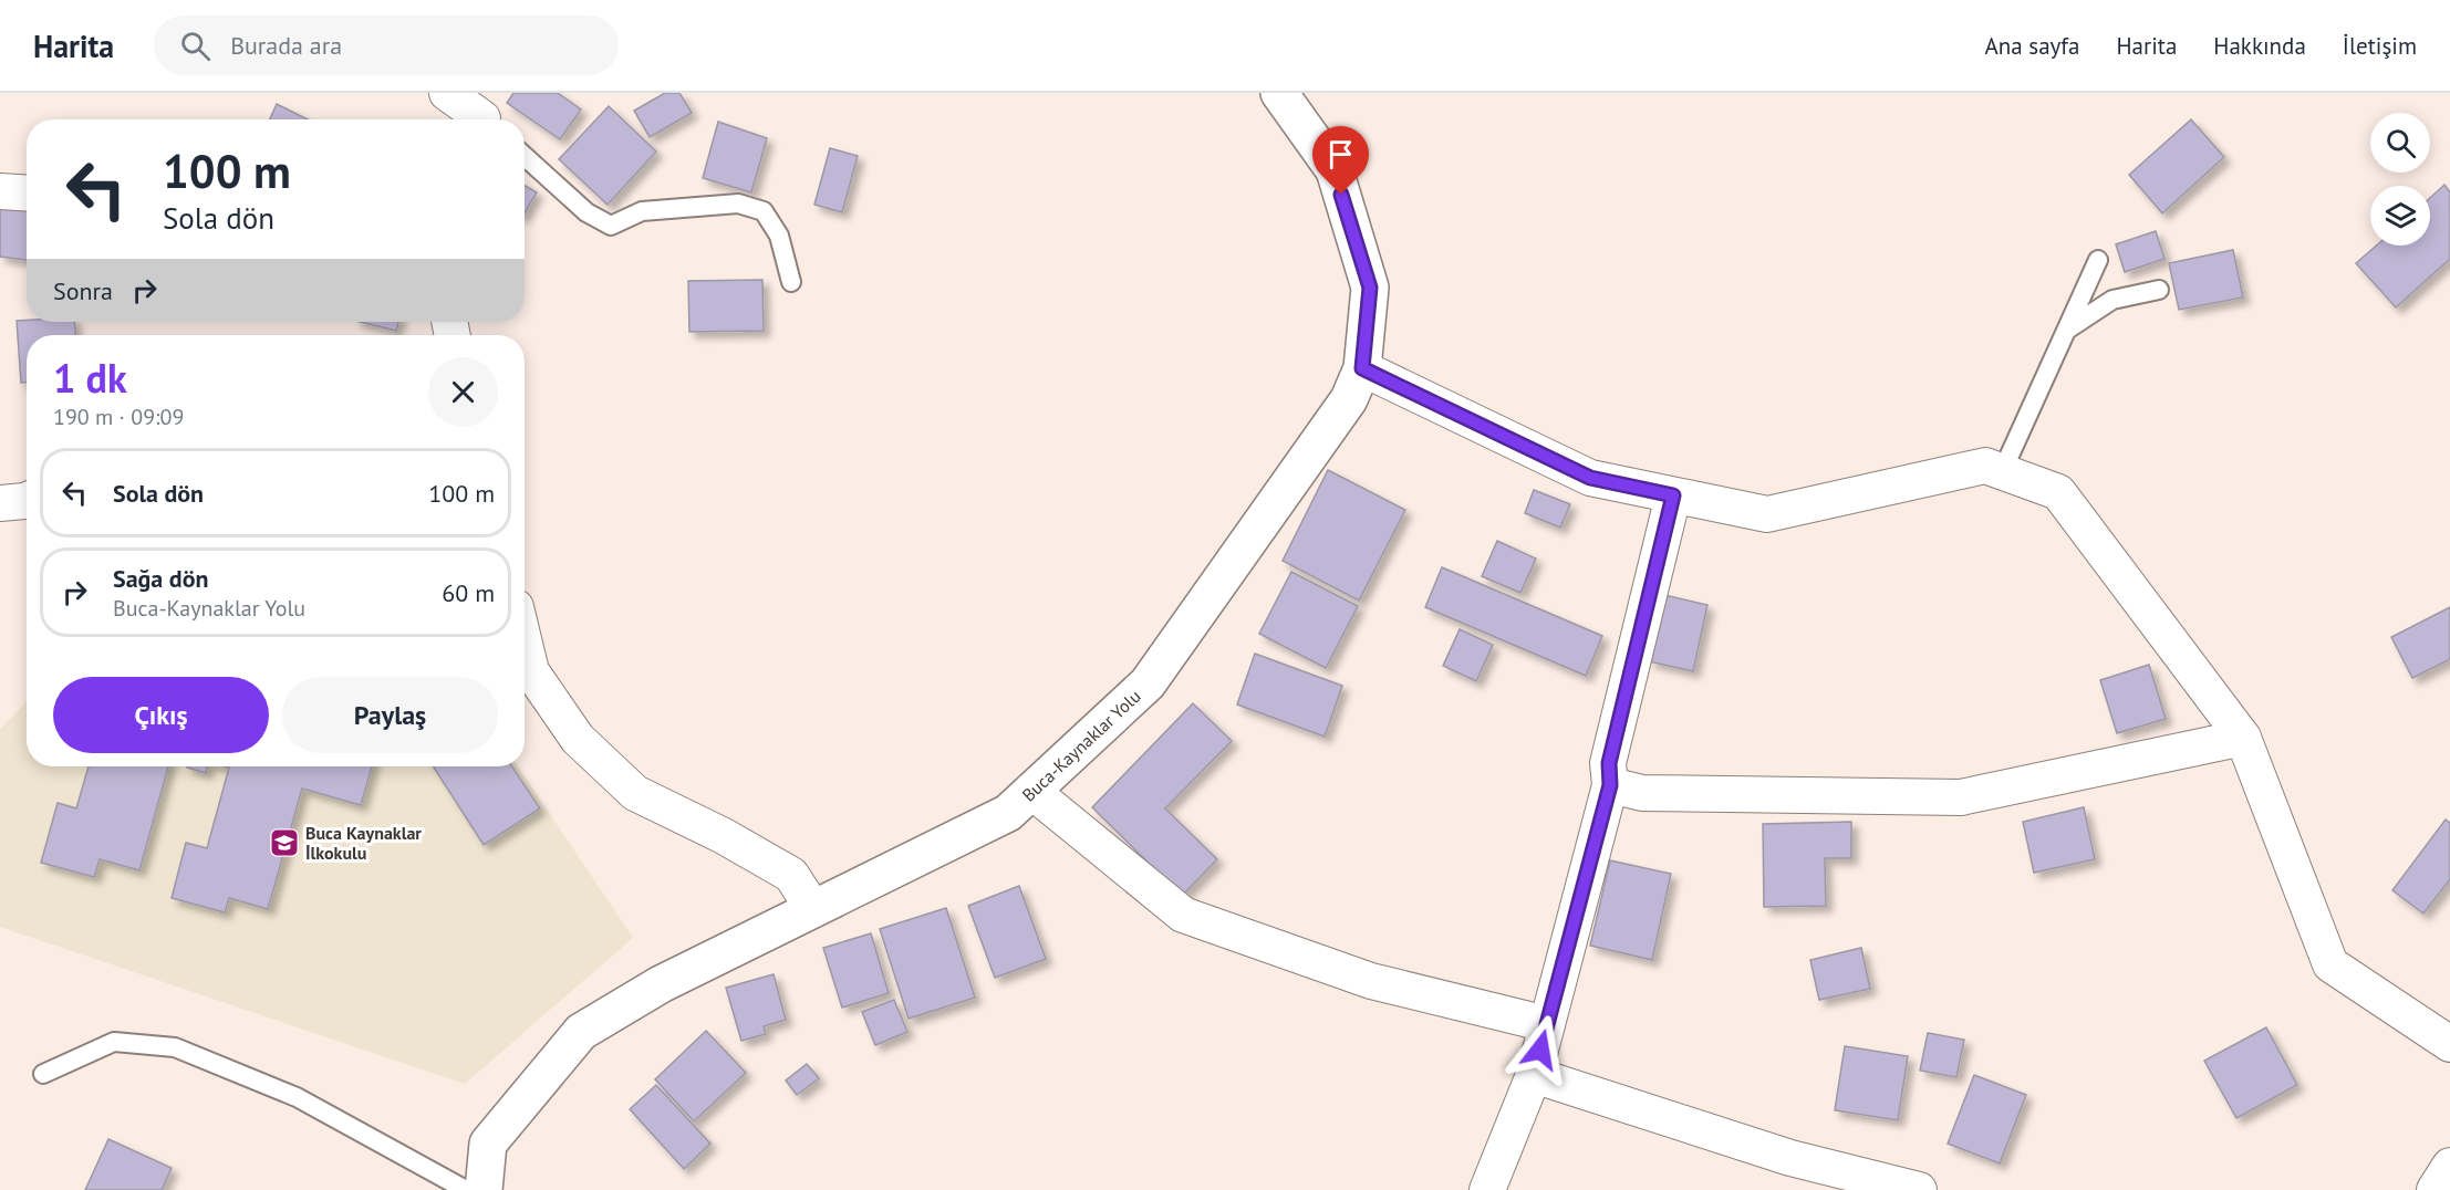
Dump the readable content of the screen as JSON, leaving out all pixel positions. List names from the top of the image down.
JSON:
{
  "streets": {
    "street": ["Buca-Kaynaklar Yolu"]
  },
  "places": {
    "school or university": ["Buca Kaynaklar İlkokulu"]
  },
  "page": {
    "header": "Harita",
    "search": "Burada ara",
    "nav": [
      "Ana sayfa",
      "Harita",
      "Hakkında",
      "İletişim"
    ],
    "turn": ["100 m", "Sola dön"],
    "then": "Sonra",
    "heading": ["1 dk", "190 m · 09:09"],
    "list": [
      {
        "name": "Sola dön",
        "value": "100 m"
      },
      {
        "name": "Sağa dön",
        "note": "Buca-Kaynaklar Yolu",
        "value": "60 m"
      }
    ],
    "buttons": ["Çıkış", "Paylaş"]
  }
}
